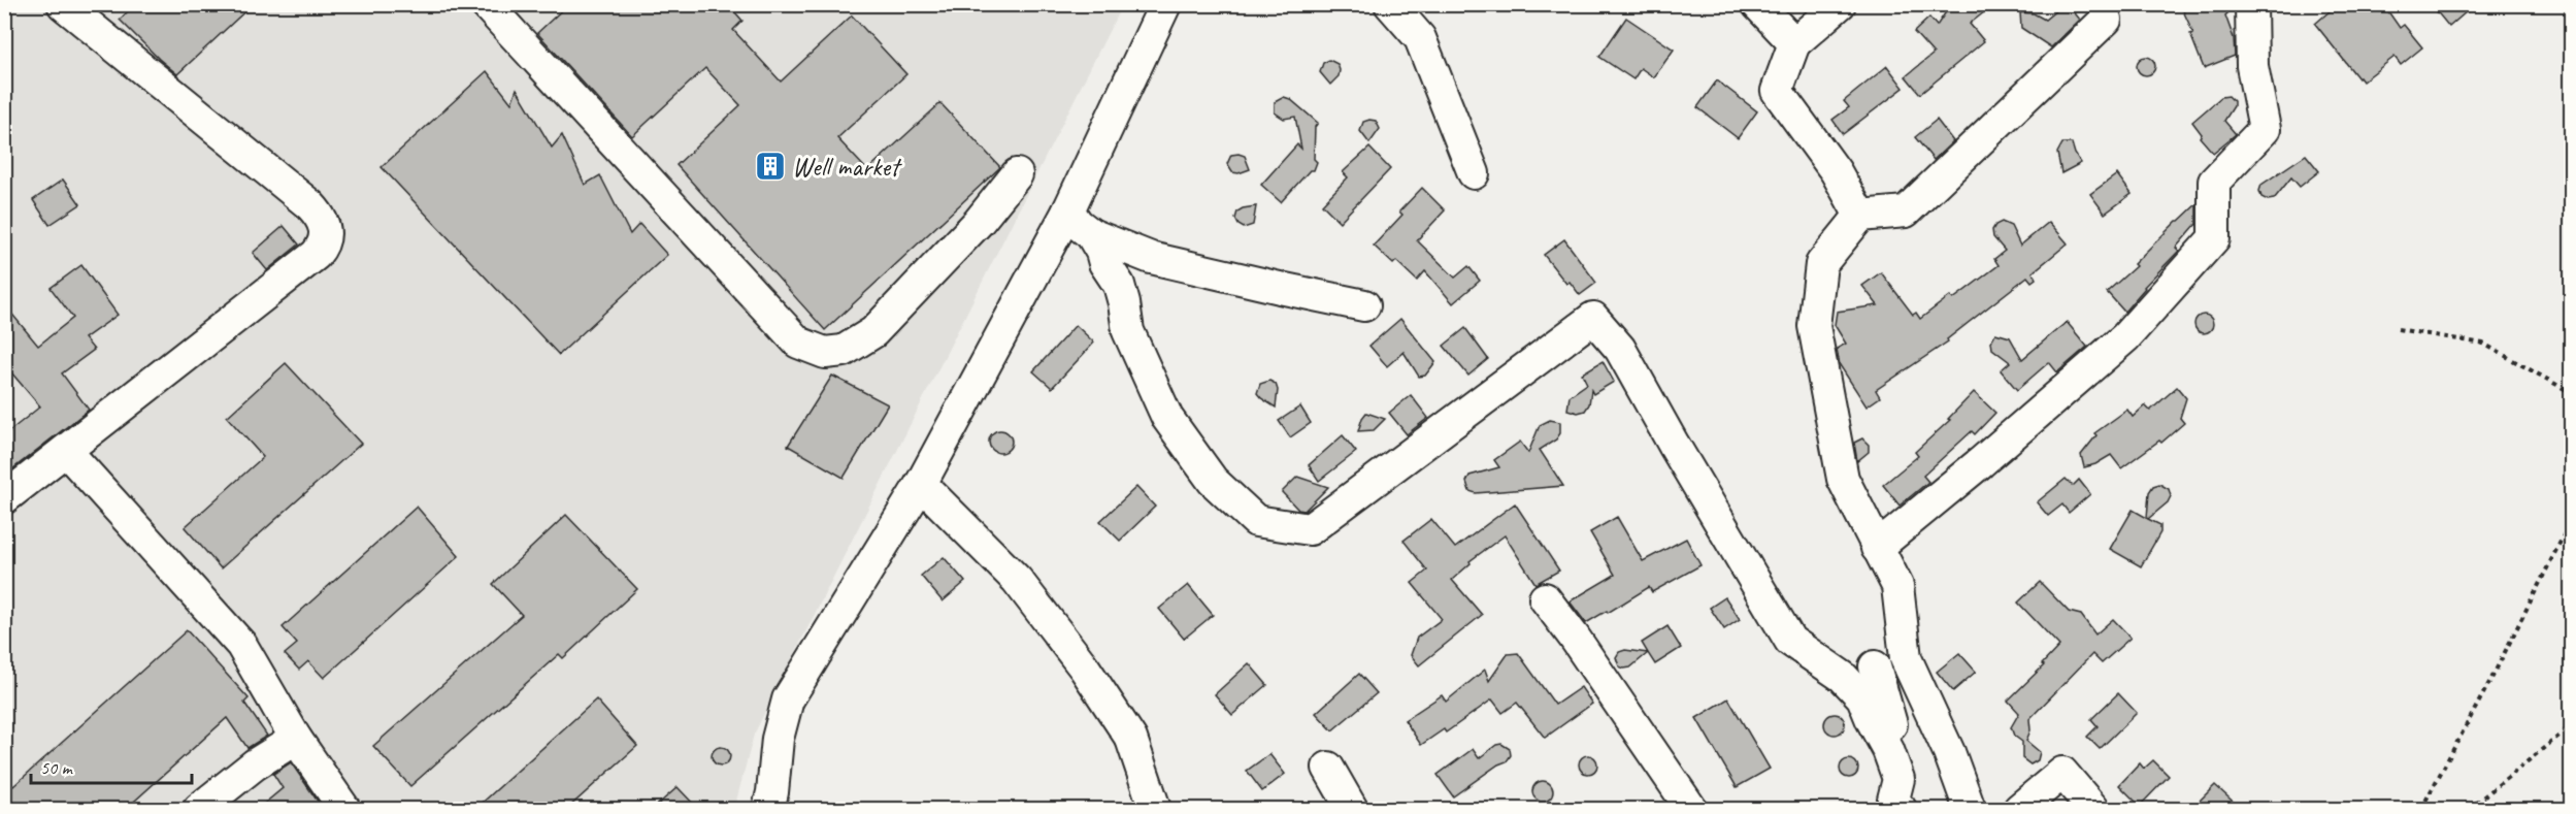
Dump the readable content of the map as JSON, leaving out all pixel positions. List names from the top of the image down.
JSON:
{
  "places": {
    "building": ["Well market"]
  },
  "scale_bar": "50 m"
}
